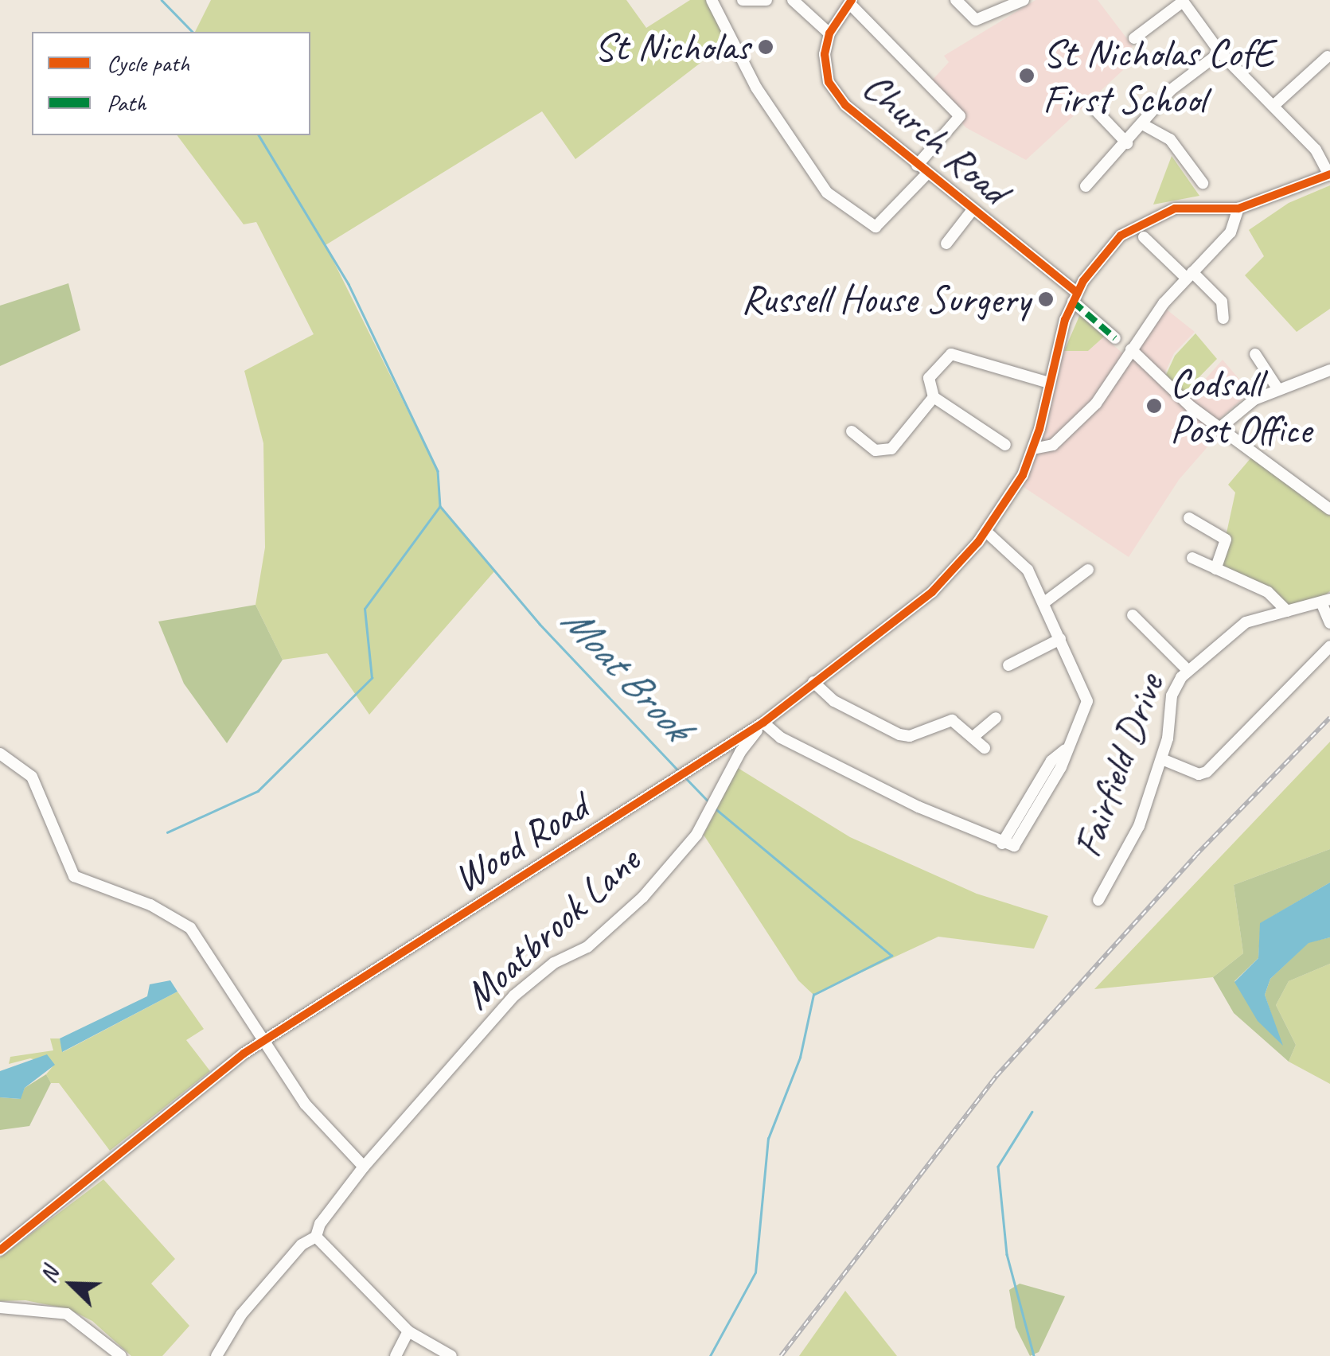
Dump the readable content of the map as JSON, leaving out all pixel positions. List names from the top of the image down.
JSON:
{
  "streets": {
    "street": [
      "Church Road",
      "Fairfield Drive",
      "Wood Road",
      "Moatbrook Lane"
    ]
  },
  "crossings": [
    ["Church Road", "Wood Road"],
    ["Wood Road", "Moatbrook Lane"]
  ],
  "water": ["Moat Brook"],
  "places": [
    "St Nicholas",
    "St Nicholas CofE First School",
    "Russell House Surgery",
    "Codsall Post Office"
  ],
  "legend": ["Cycle path", "Path"],
  "north": "top left"
}
